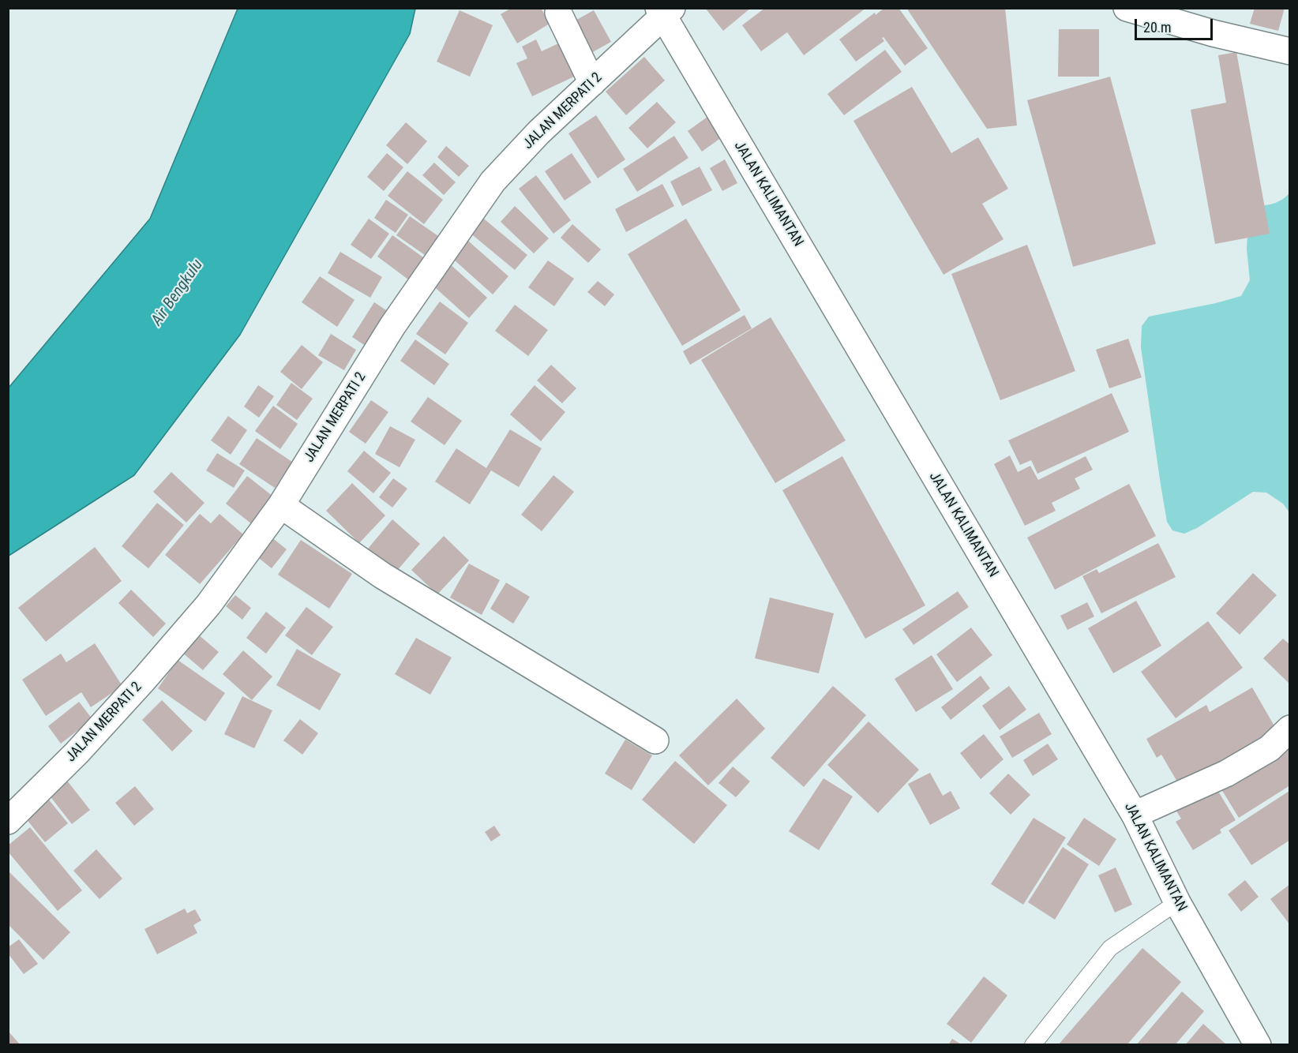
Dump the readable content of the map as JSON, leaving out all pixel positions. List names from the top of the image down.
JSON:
{
  "streets": {
    "street": ["JALAN MERPATI 2", "JALAN KALIMANTAN"]
  },
  "crossings": [
    ["JALAN MERPATI 2", "JALAN KALIMANTAN"]
  ],
  "water": ["Air Bengkulu"],
  "scale_bar": "20 m"
}
